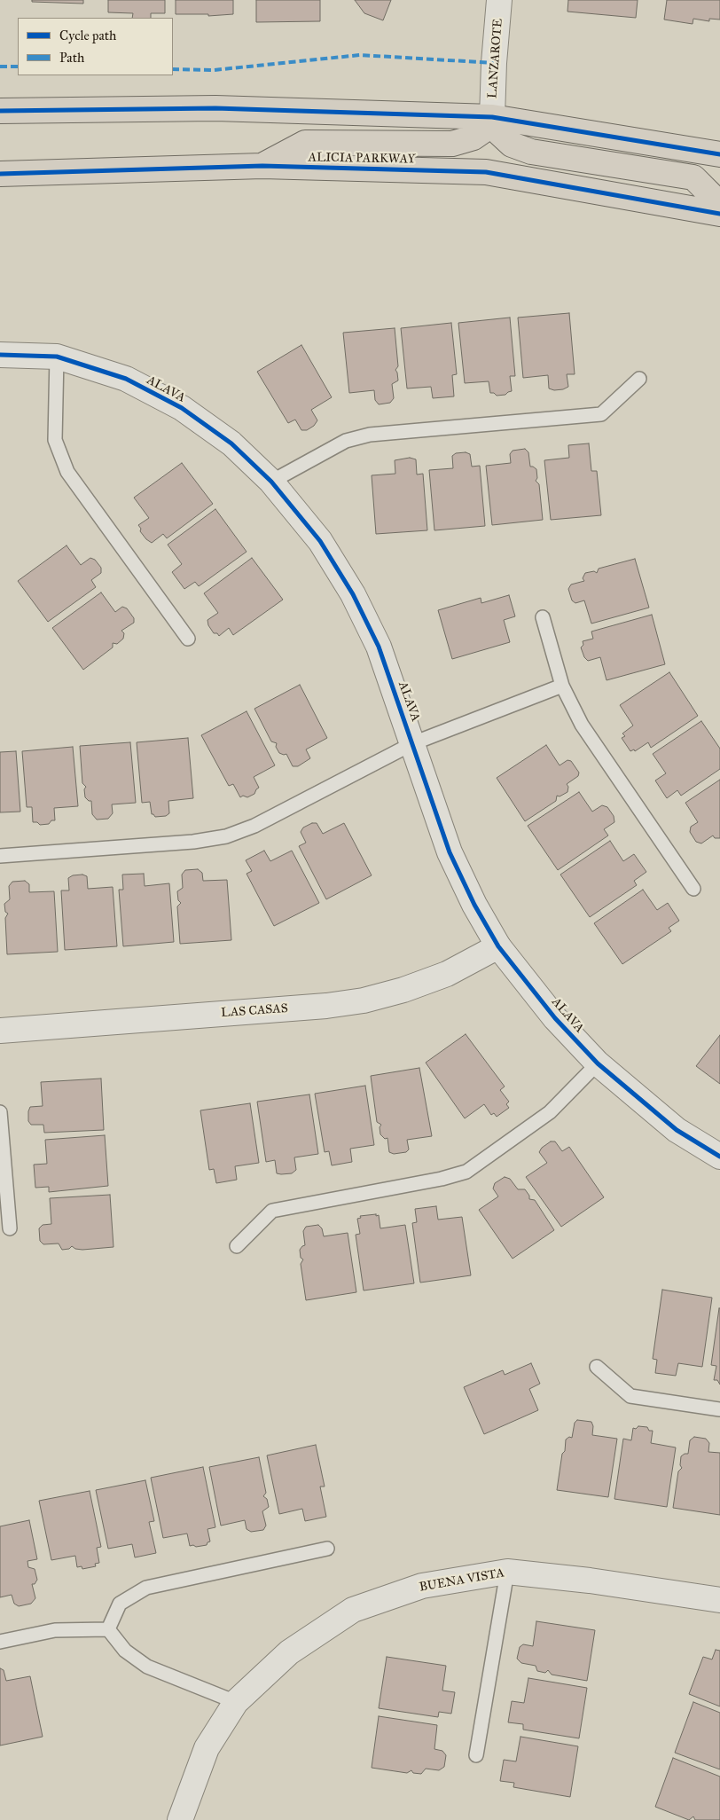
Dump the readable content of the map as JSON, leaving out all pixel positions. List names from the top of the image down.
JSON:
{
  "streets": {
    "main road": ["ALICIA PARKWAY"],
    "street": [
      "LANZAROTE",
      "ALAVA",
      "LAS CASAS",
      "BUENA VISTA"
    ]
  },
  "crossings": [
    ["ALAVA", "LAS CASAS"]
  ],
  "legend": ["Cycle path", "Path"]
}
